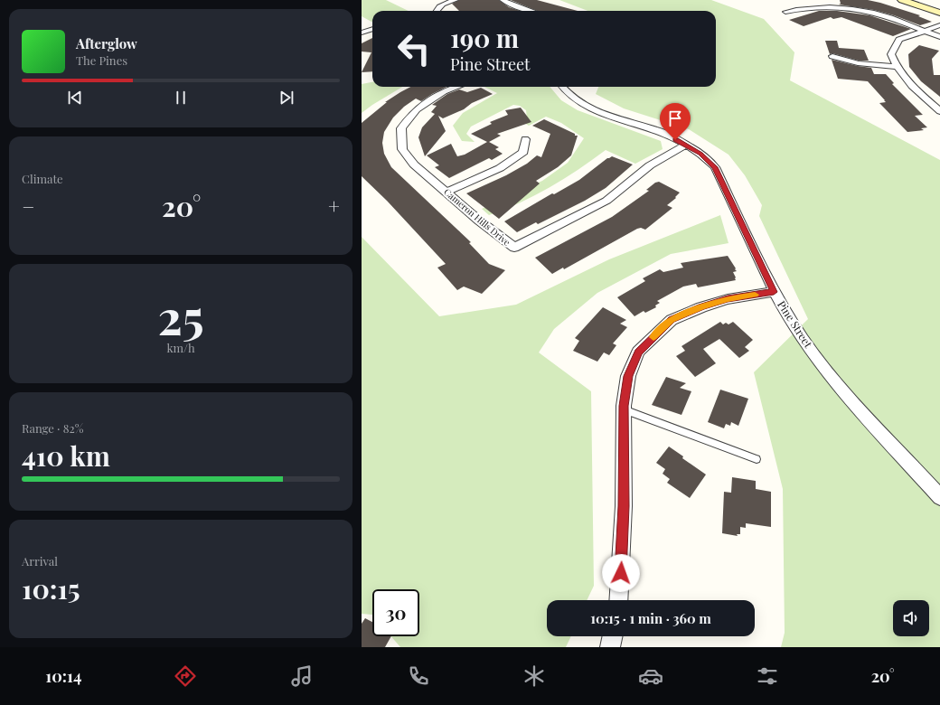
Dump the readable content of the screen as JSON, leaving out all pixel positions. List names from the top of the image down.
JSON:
{
  "streets": {
    "street": ["Cameron Hills Drive", "Pine Street"]
  },
  "crossings": [
    ["Cameron Hills Drive", "Pine Street"]
  ],
  "page": {
    "turn": ["190 m", "Pine Street"],
    "song": ["Afterglow", "The Pines"],
    "tile": [
      "Climate",
      ["25", "km/h"],
      ["Range · 82%", "410 km"],
      ["Arrival", "10:15"]
    ],
    "heat": ["−", "20°", "+"],
    "limit": "30",
    "trip": "10:15 · 1 min · 360 m",
    "tabs": ["10:14", "20°"]
  }
}
